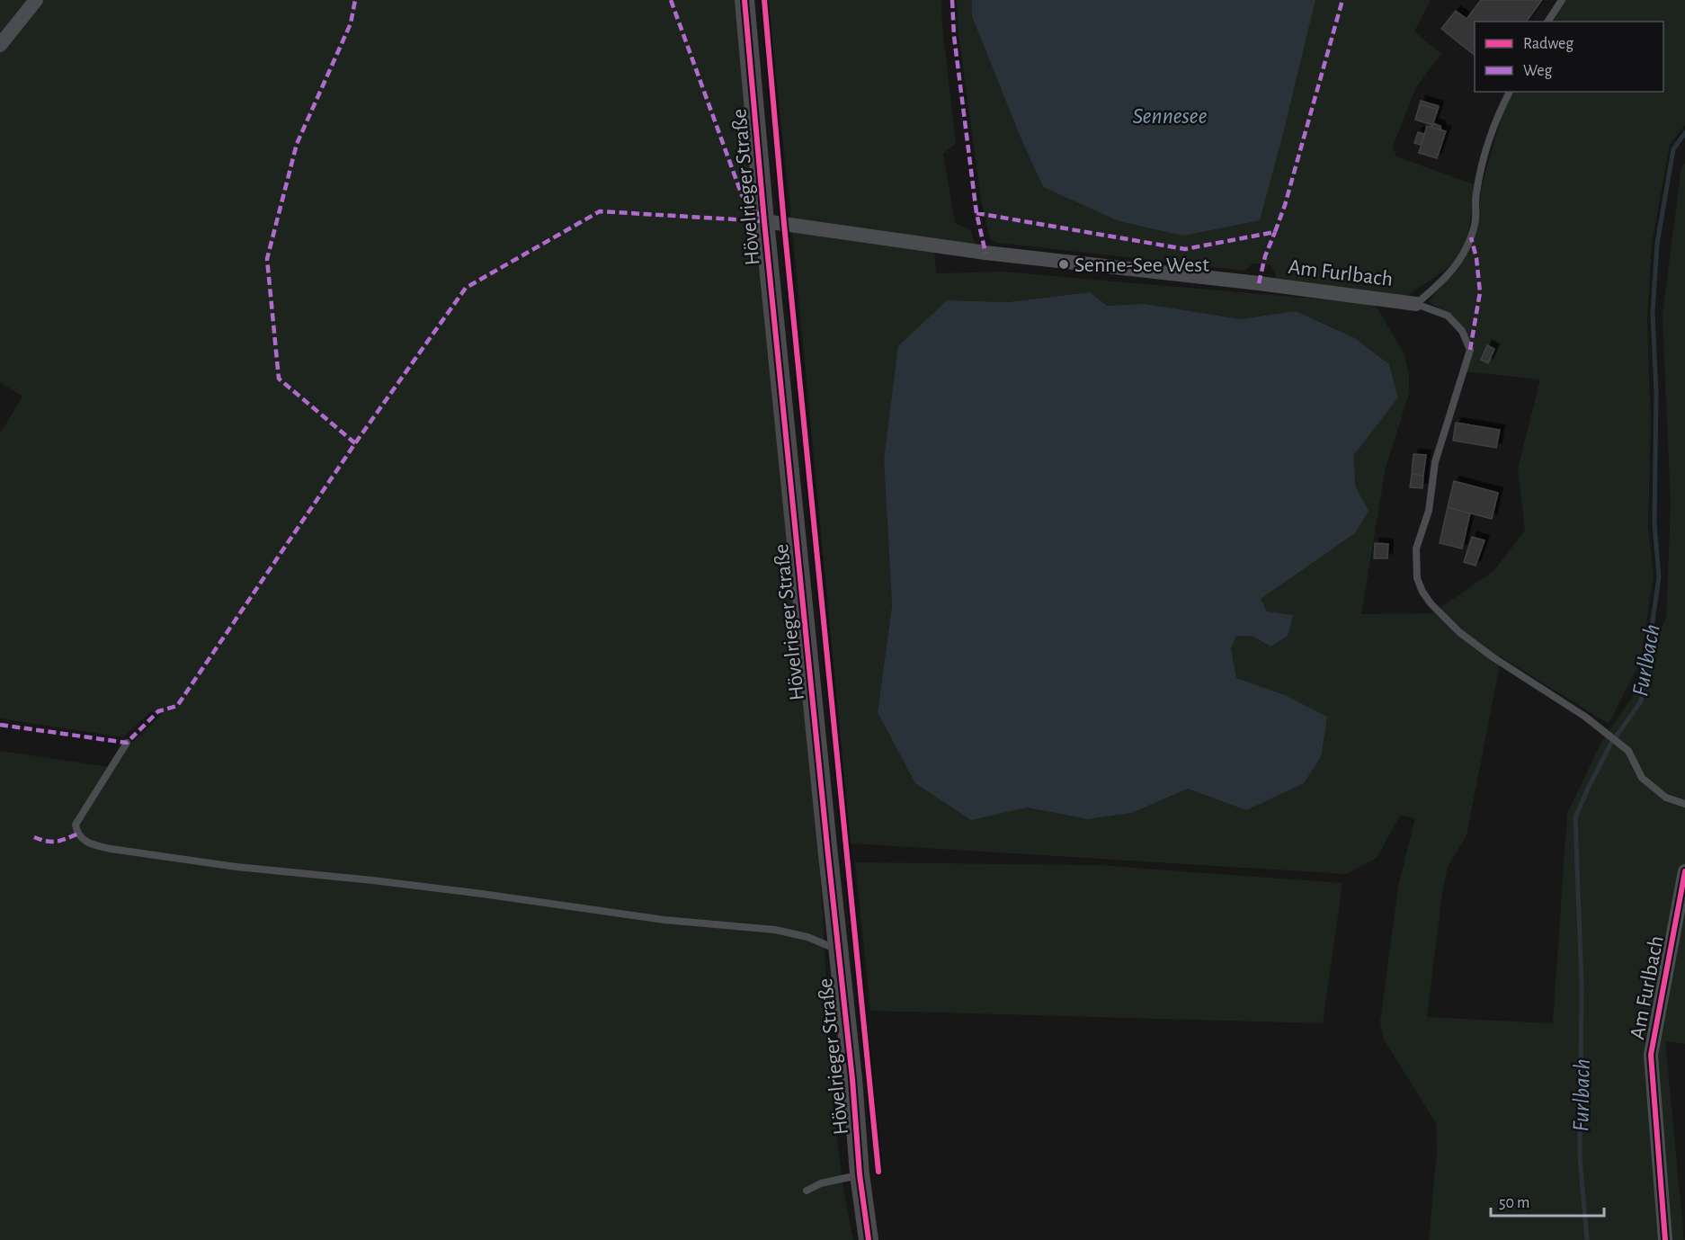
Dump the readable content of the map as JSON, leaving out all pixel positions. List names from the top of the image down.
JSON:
{
  "streets": {
    "main road": ["Hövelrieger Straße"],
    "street": ["Am Furlbach"]
  },
  "crossings": [
    ["Hövelrieger Straße", "Am Furlbach"]
  ],
  "water": ["Sennesee", "Furlbach"],
  "places": ["Senne-See West"],
  "legend": ["Radweg", "Weg"],
  "scale_bar": "50 m"
}
